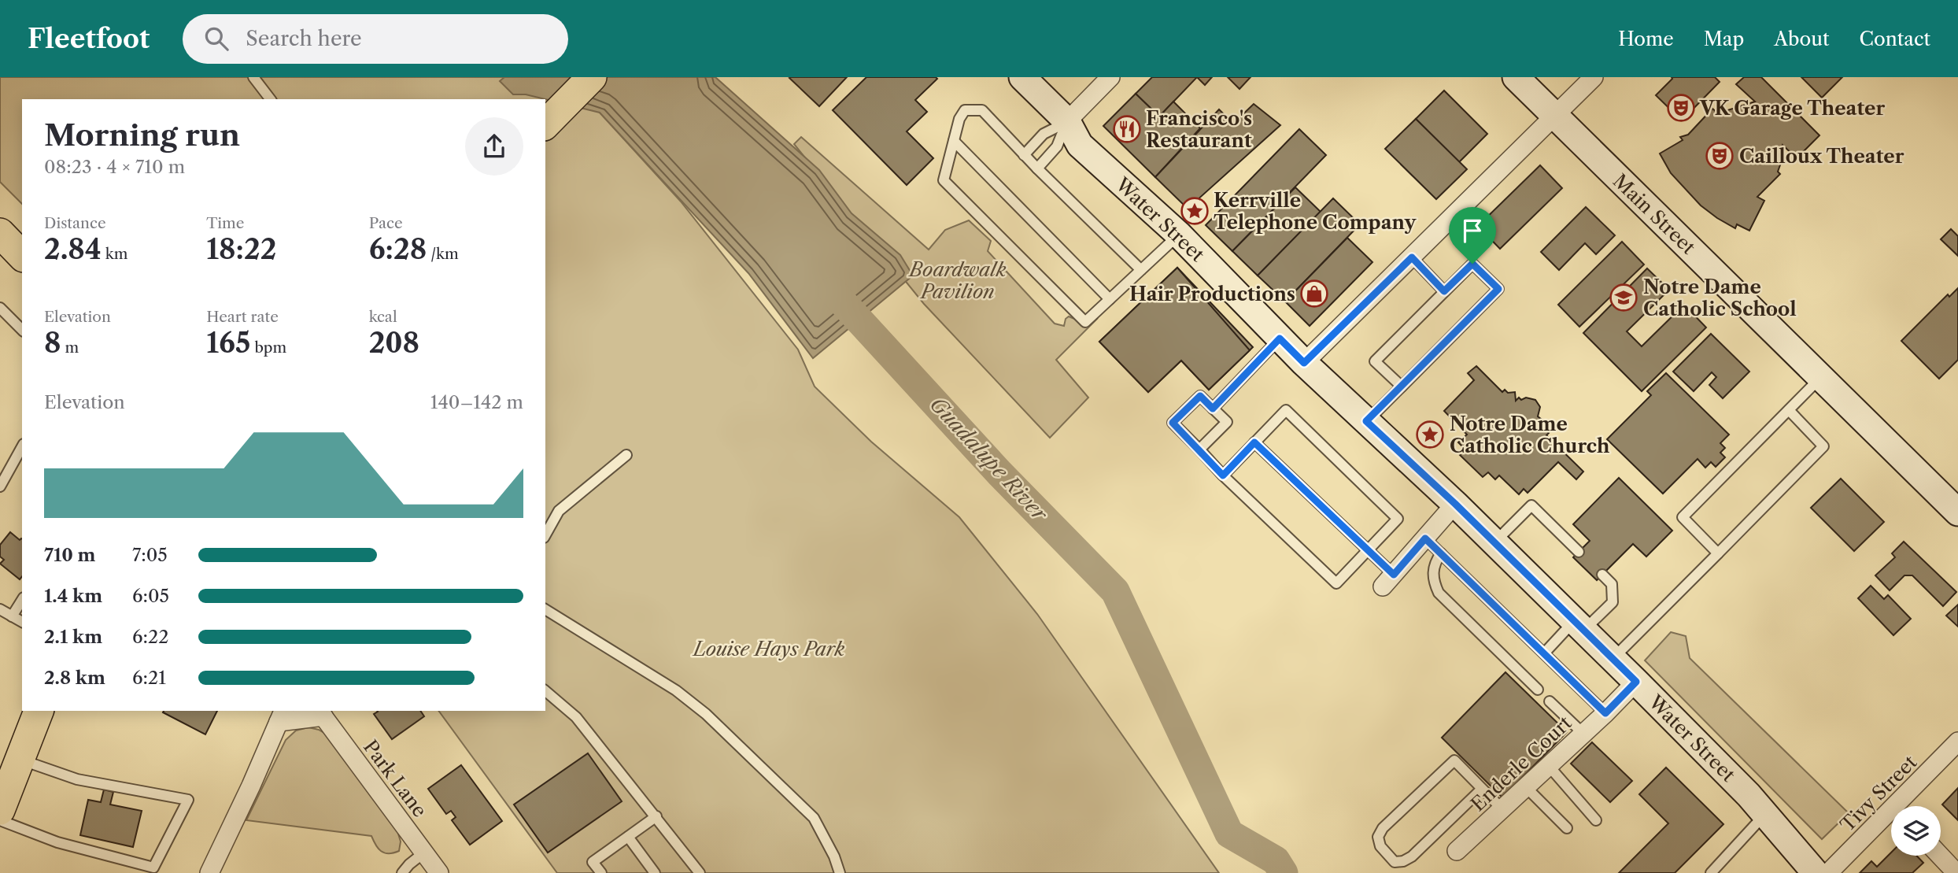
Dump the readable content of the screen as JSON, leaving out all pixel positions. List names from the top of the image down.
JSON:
{
  "streets": {
    "street": [
      "Main Street",
      "Water Street",
      "Enderle Court",
      "Park Lane",
      "Tivy Street"
    ]
  },
  "crossings": [
    ["Water Street", "Enderle Court"]
  ],
  "water": ["Guadalupe River"],
  "parks": ["Boardwalk Pavilion", "Louise Hays Park"],
  "places": {
    "theatre": ["VK Garage Theater", "Cailloux Theater"],
    "restaurant": ["Francisco's Restaurant"],
    "place": ["Kerrville Telephone Company", "Notre Dame Catholic Church"],
    "shop": ["Hair Productions"],
    "school or university": ["Notre Dame Catholic School"]
  },
  "page": {
    "header": "Fleetfoot",
    "search": "Search here",
    "nav": [
      "Home",
      "Map",
      "About",
      "Contact"
    ],
    "heading": ["Morning run", "08:23 · 4 × 710 m"],
    "stats": [
      ["Distance", "2.84 km"],
      ["Time", "18:22"],
      ["Pace", "6:28 /km"],
      ["Elevation", "8 m"],
      ["Heart rate", "165 bpm"],
      ["kcal", "208"]
    ],
    "chart": ["Elevation", "140–142 m"],
    "list": [
      {
        "name": "710 m",
        "note": "7:05"
      },
      {
        "name": "1.4 km",
        "note": "6:05"
      },
      {
        "name": "2.1 km",
        "note": "6:22"
      },
      {
        "name": "2.8 km",
        "note": "6:21"
      }
    ]
  }
}
